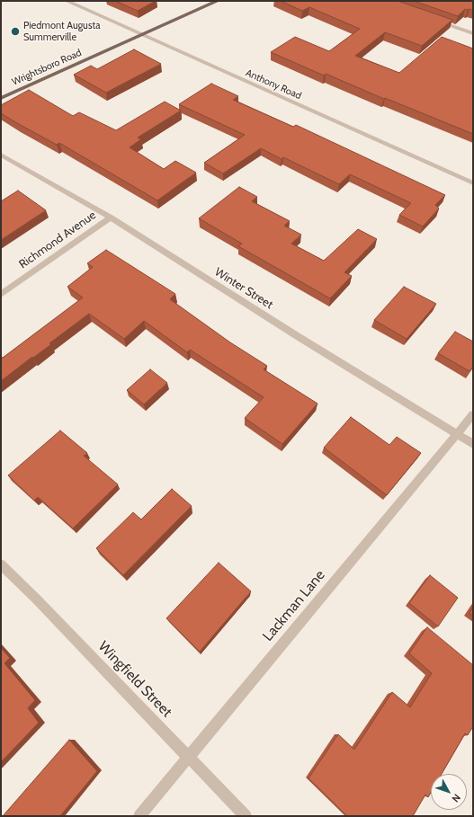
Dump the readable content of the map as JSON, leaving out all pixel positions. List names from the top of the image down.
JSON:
{
  "streets": {
    "main road": ["Wrightsboro Road"],
    "street": [
      "Anthony Road",
      "Richmond Avenue",
      "Winter Street",
      "Lackman Lane",
      "Wingfield Street"
    ]
  },
  "crossings": [
    ["Wrightsboro Road", "Anthony Road"],
    ["Richmond Avenue", "Winter Street"],
    ["Winter Street", "Lackman Lane"],
    ["Lackman Lane", "Wingfield Street"]
  ],
  "places": ["Piedmont Augusta Summerville"],
  "north": "bottom right"
}
